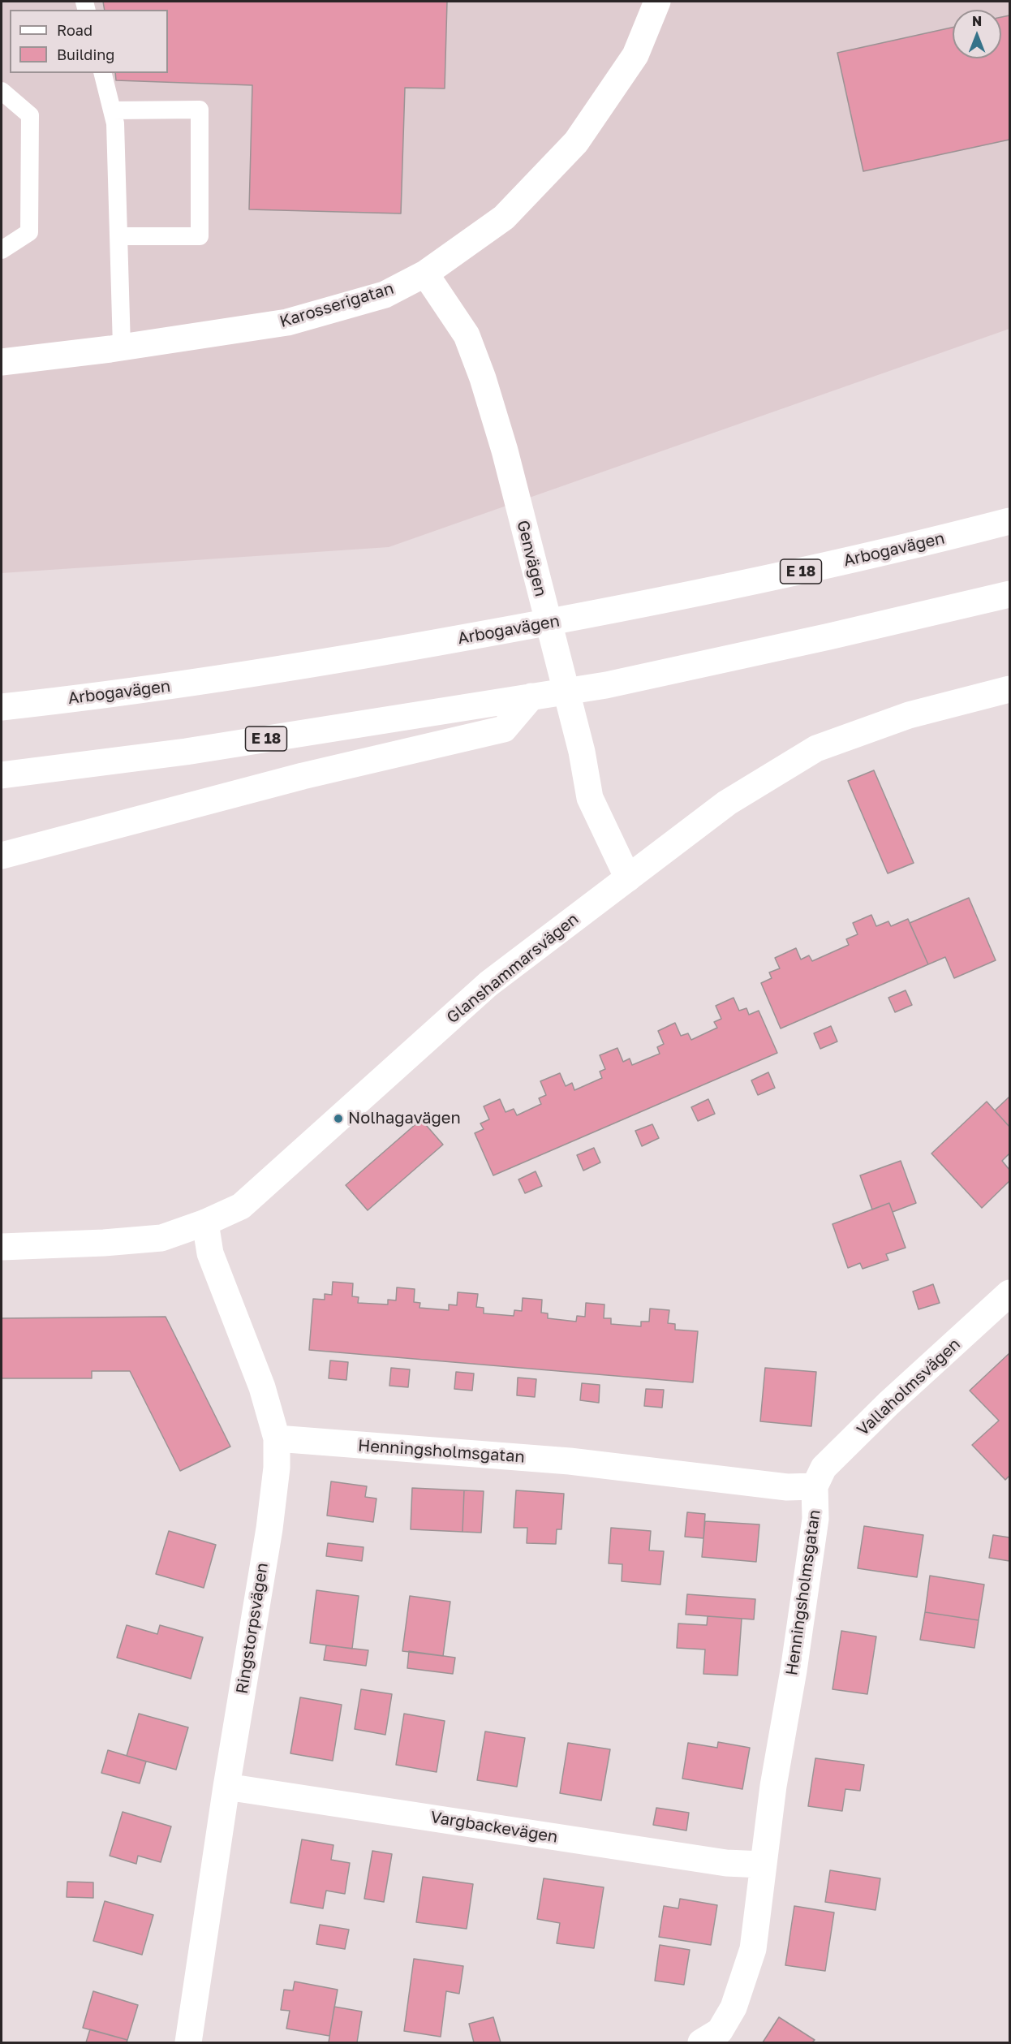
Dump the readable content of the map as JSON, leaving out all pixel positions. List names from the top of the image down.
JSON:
{
  "streets": {
    "main road": [
      "Karosserigatan",
      "Arbogavägen",
      "Genvägen",
      "E 18",
      "Glanshammarsvägen",
      "Vallaholmsvägen",
      "Henningsholmsgatan",
      "Ringstorpsvägen",
      "Vargbackevägen"
    ]
  },
  "crossings": [
    ["Karosserigatan", "Genvägen"],
    ["Genvägen", "Glanshammarsvägen"],
    ["Glanshammarsvägen", "Ringstorpsvägen"],
    ["Vallaholmsvägen", "Henningsholmsgatan"],
    ["Henningsholmsgatan", "Ringstorpsvägen"],
    ["Henningsholmsgatan", "Vargbackevägen"],
    ["Ringstorpsvägen", "Vargbackevägen"]
  ],
  "places": ["Nolhagavägen"],
  "legend": ["Road", "Building"],
  "north": "top"
}
